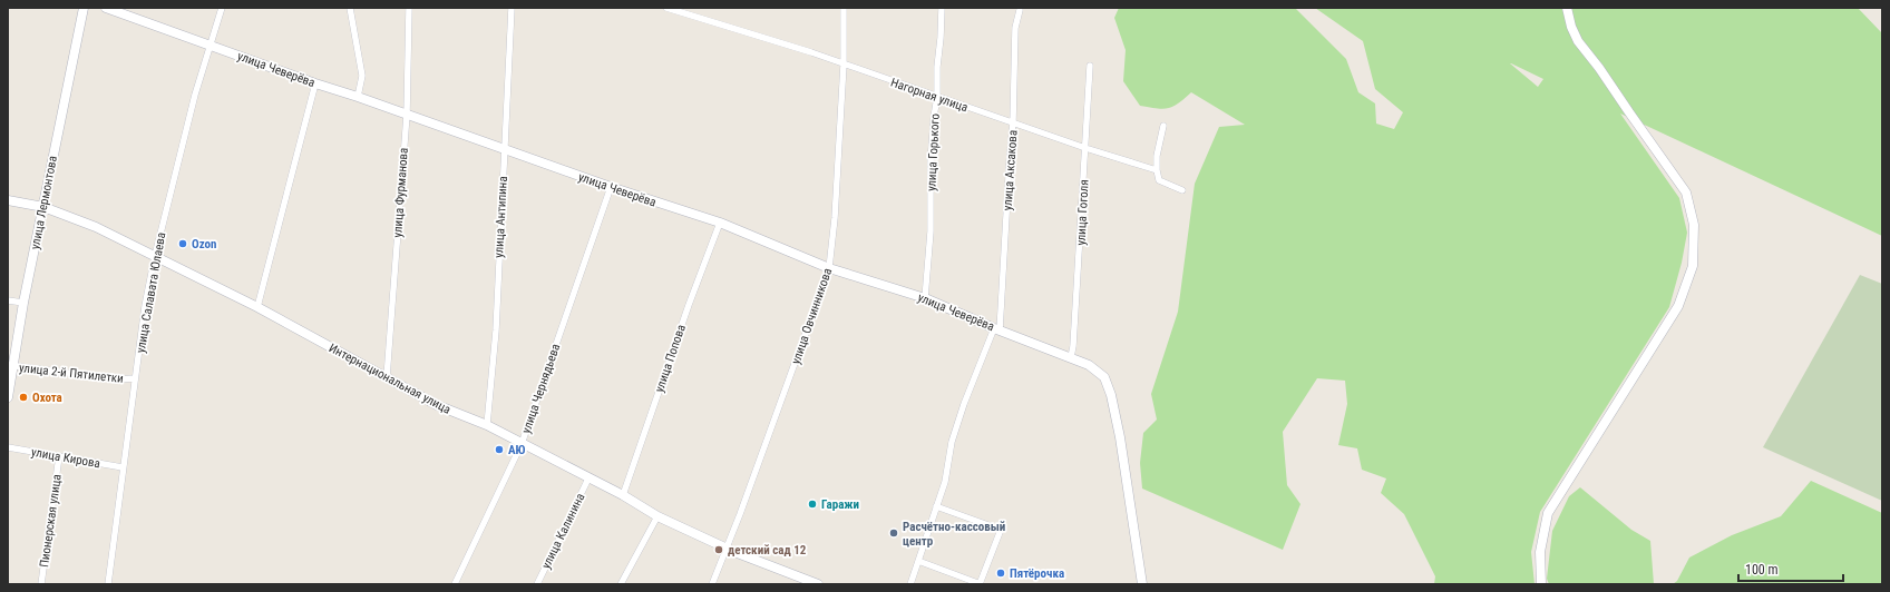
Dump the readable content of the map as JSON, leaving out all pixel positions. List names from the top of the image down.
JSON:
{
  "streets": {
    "street": [
      "улица Чеверёва",
      "Нагорная улица",
      "улица Горького",
      "улица Аксакова",
      "улица Фурманова",
      "улица Лермонтова",
      "улица Гоголя",
      "улица Антипина",
      "улица Салавата Юлаева",
      "улица Овчинникова",
      "улица Попова",
      "улица 2-й Пятилетки",
      "Интернациональная улица",
      "улица Чернядьева",
      "улица Кирова",
      "Пионерская улица",
      "улица Калинина"
    ]
  },
  "crossings": [
    ["улица Чеверёва", "улица Горького"],
    ["улица Чеверёва", "улица Аксакова"],
    ["улица Чеверёва", "улица Фурманова"],
    ["улица Чеверёва", "улица Гоголя"],
    ["улица Чеверёва", "улица Антипина"],
    ["улица Чеверёва", "улица Салавата Юлаева"],
    ["улица Чеверёва", "улица Овчинникова"],
    ["улица Чеверёва", "улица Попова"],
    ["улица Чеверёва", "улица Чернядьева"],
    ["Нагорная улица", "улица Горького"],
    ["Нагорная улица", "улица Аксакова"],
    ["Нагорная улица", "улица Гоголя"],
    ["Нагорная улица", "улица Овчинникова"],
    ["улица Фурманова", "Интернациональная улица"],
    ["улица Лермонтова", "улица 2-й Пятилетки"],
    ["улица Лермонтова", "Интернациональная улица"],
    ["улица Антипина", "Интернациональная улица"],
    ["улица Салавата Юлаева", "улица 2-й Пятилетки"],
    ["улица Салавата Юлаева", "Интернациональная улица"],
    ["улица Салавата Юлаева", "улица Кирова"],
    ["улица Овчинникова", "Интернациональная улица"],
    ["улица Попова", "Интернациональная улица"],
    ["Интернациональная улица", "улица Чернядьева"],
    ["Интернациональная улица", "улица Калинина"],
    ["улица Кирова", "Пионерская улица"]
  ],
  "places": [
    "Ozon",
    "Охота",
    "АЮ",
    "Гаражи",
    "Расчётно-кассовый центр",
    "детский сад 12",
    "Пятёрочка"
  ],
  "scale_bar": "100 m"
}
